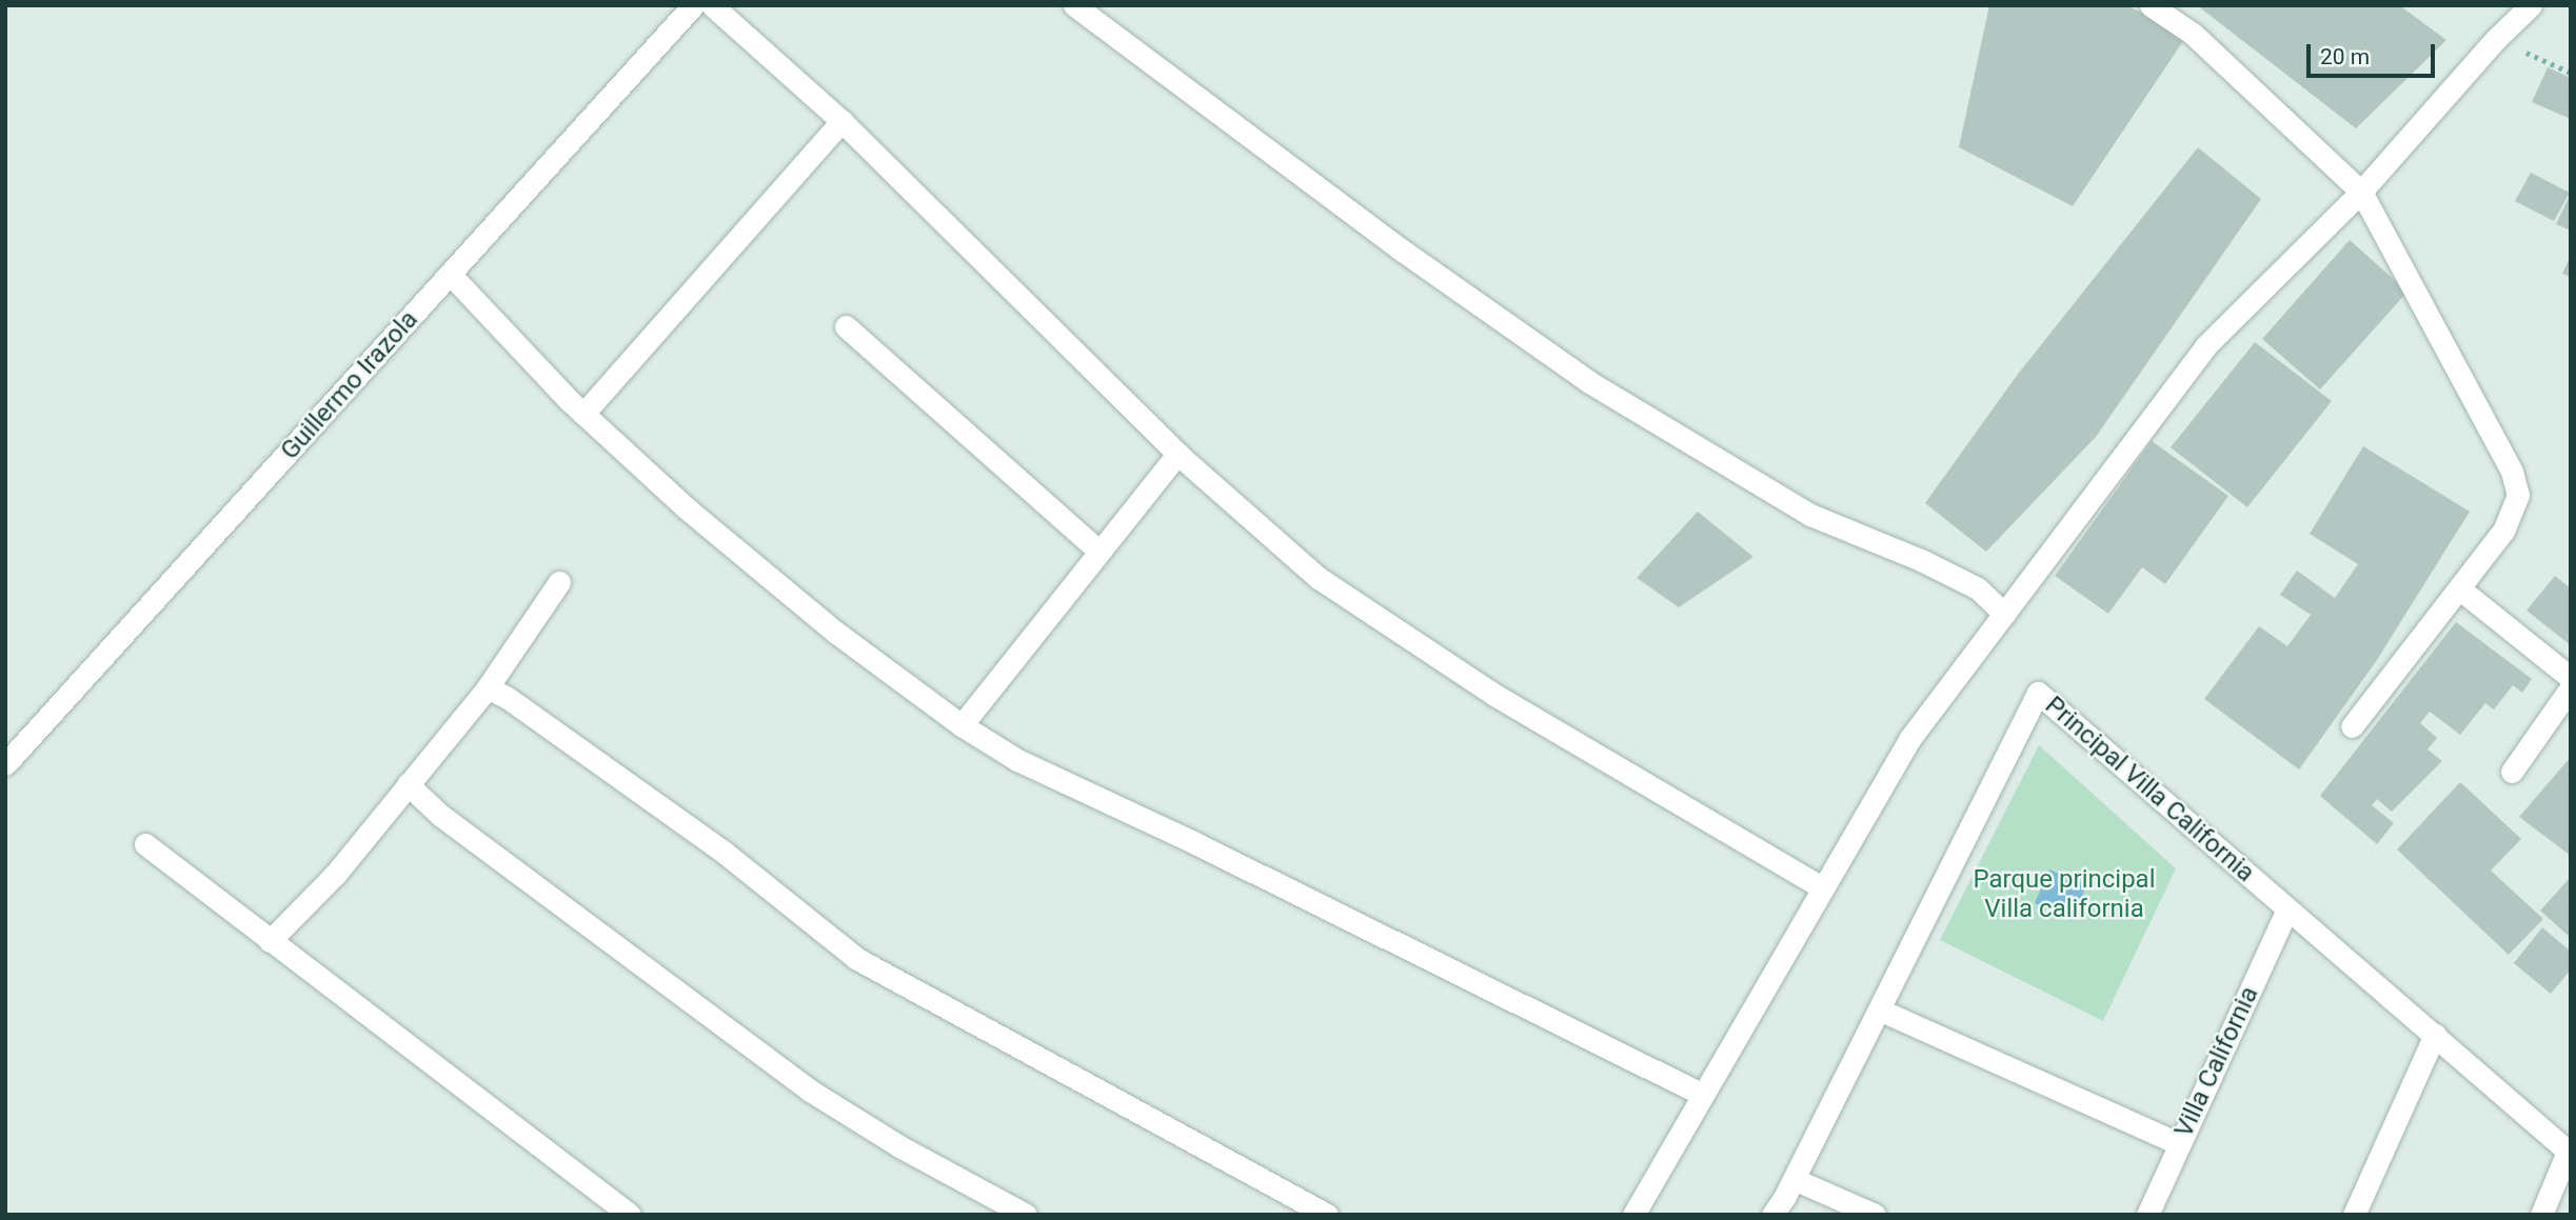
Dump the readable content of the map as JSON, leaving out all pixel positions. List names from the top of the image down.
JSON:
{
  "streets": {
    "street": ["Guillermo Irazola", "Principal Villa California", "Villa California"]
  },
  "crossings": [
    ["Principal Villa California", "Villa California"]
  ],
  "parks": ["Parque principal Villa california"],
  "scale_bar": "20 m"
}
